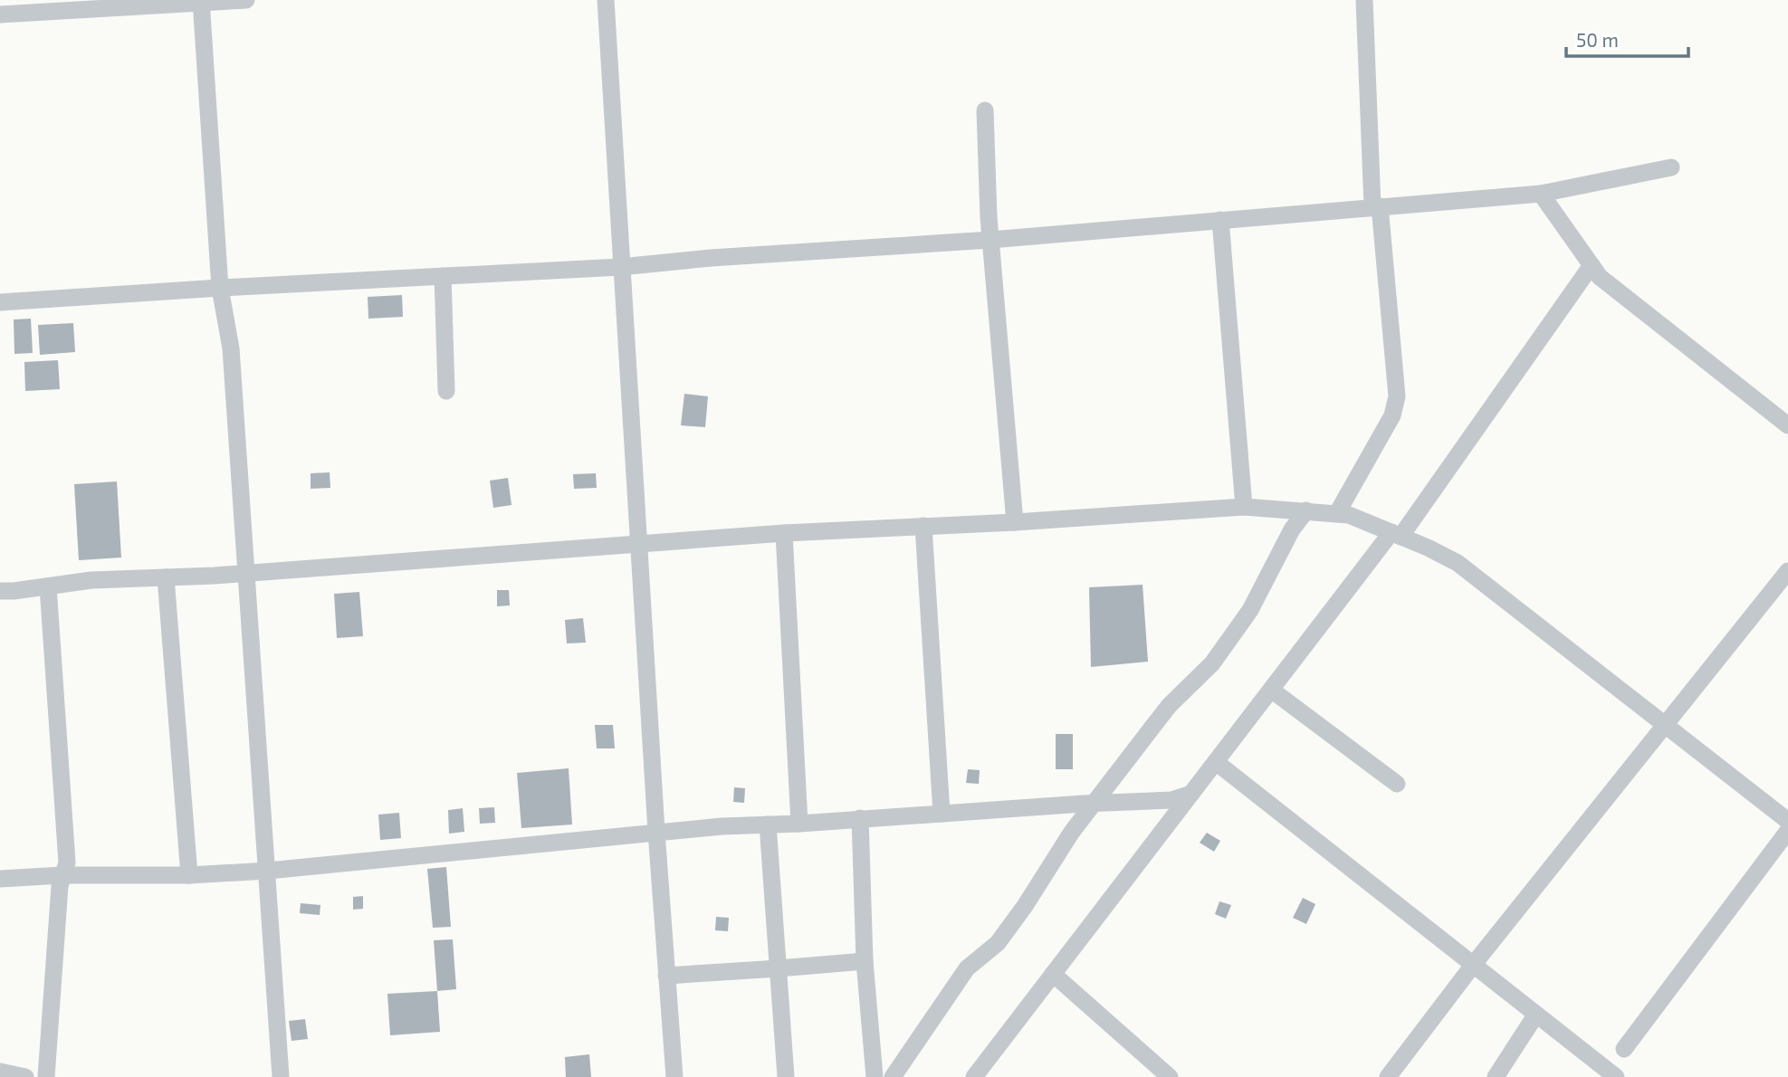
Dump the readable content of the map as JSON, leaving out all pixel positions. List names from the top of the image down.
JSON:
{
  "scale_bar": "50 m"
}
